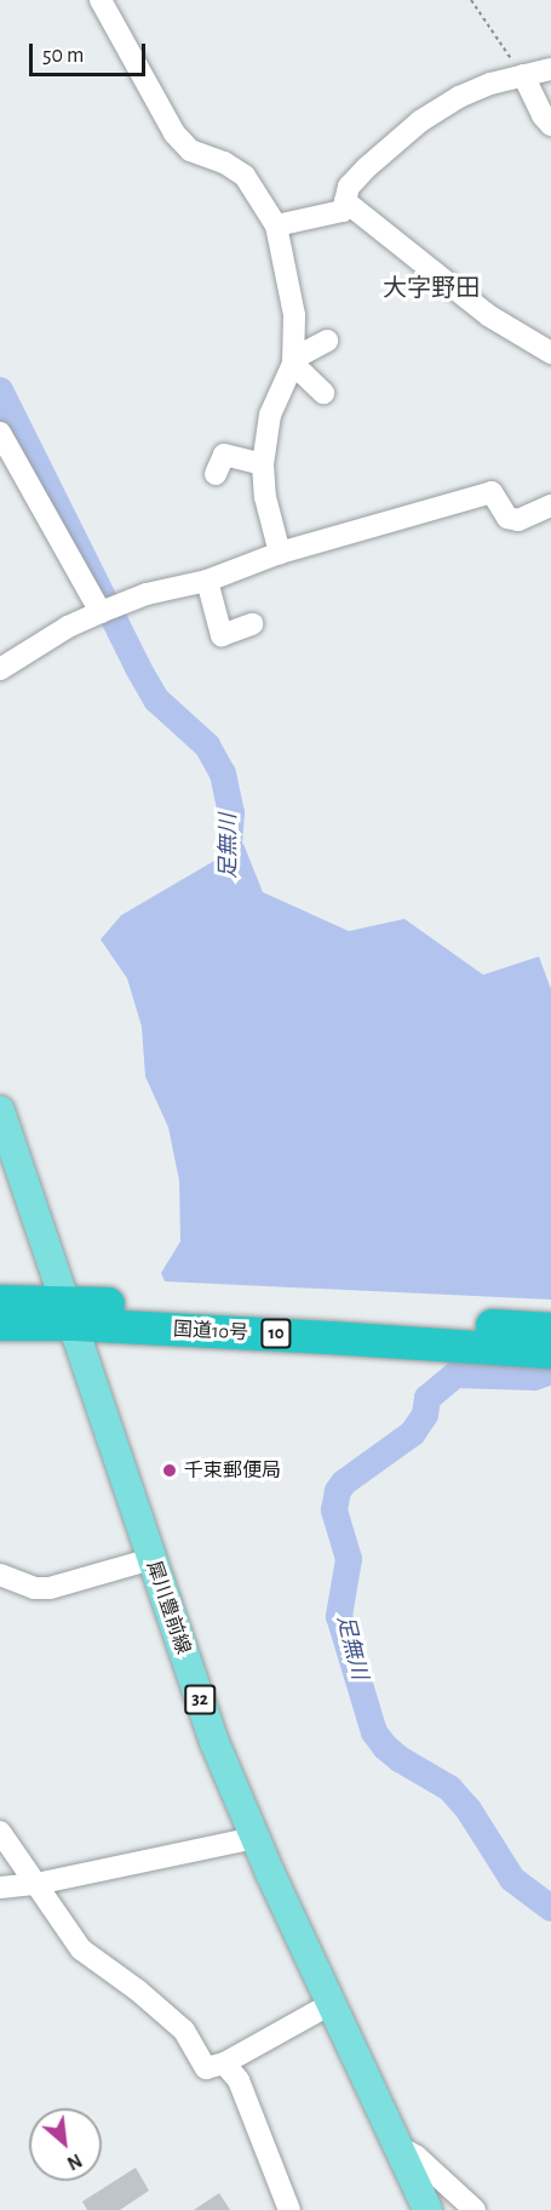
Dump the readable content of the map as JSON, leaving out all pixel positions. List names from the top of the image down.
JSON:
{
  "streets": {
    "highway": ["国道10号", "10"],
    "main road": ["犀川豊前線", "32"]
  },
  "crossings": [
    ["国道10号", "犀川豊前線"]
  ],
  "districts": ["大字野田"],
  "water": ["足無川"],
  "places": ["千束郵便局"],
  "scale_bar": "50 m",
  "north": "bottom right"
}
